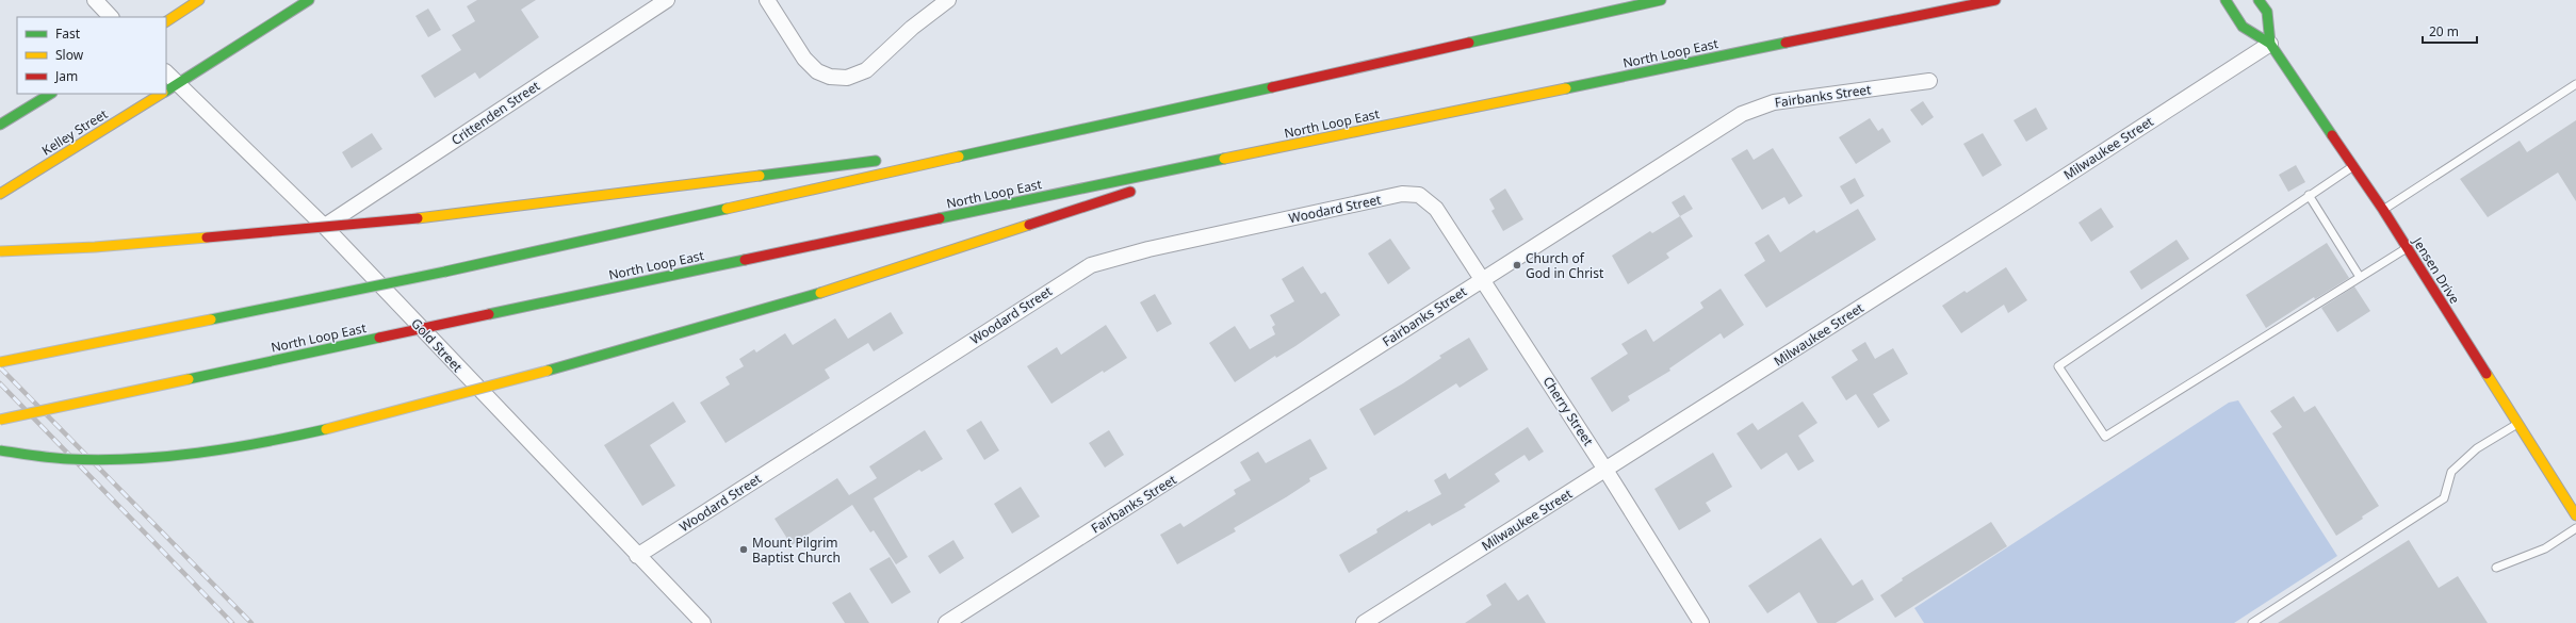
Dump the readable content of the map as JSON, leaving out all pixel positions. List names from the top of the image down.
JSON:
{
  "streets": {
    "main road": ["North Loop East", "Kelley Street", "Jensen Drive"],
    "street": [
      "Fairbanks Street",
      "Crittenden Street",
      "Milwaukee Street",
      "Woodard Street",
      "Gold Street",
      "Cherry Street"
    ]
  },
  "crossings": [
    ["Fairbanks Street", "Cherry Street"],
    ["Crittenden Street", "Gold Street"],
    ["Kelley Street", "Gold Street"],
    ["Milwaukee Street", "Jensen Drive"],
    ["Milwaukee Street", "Cherry Street"],
    ["Woodard Street", "Gold Street"],
    ["Woodard Street", "Cherry Street"]
  ],
  "places": ["Church of God in Christ", "Mount Pilgrim Baptist Church"],
  "legend": ["Fast", "Slow", "Jam"],
  "scale_bar": "20 m"
}
